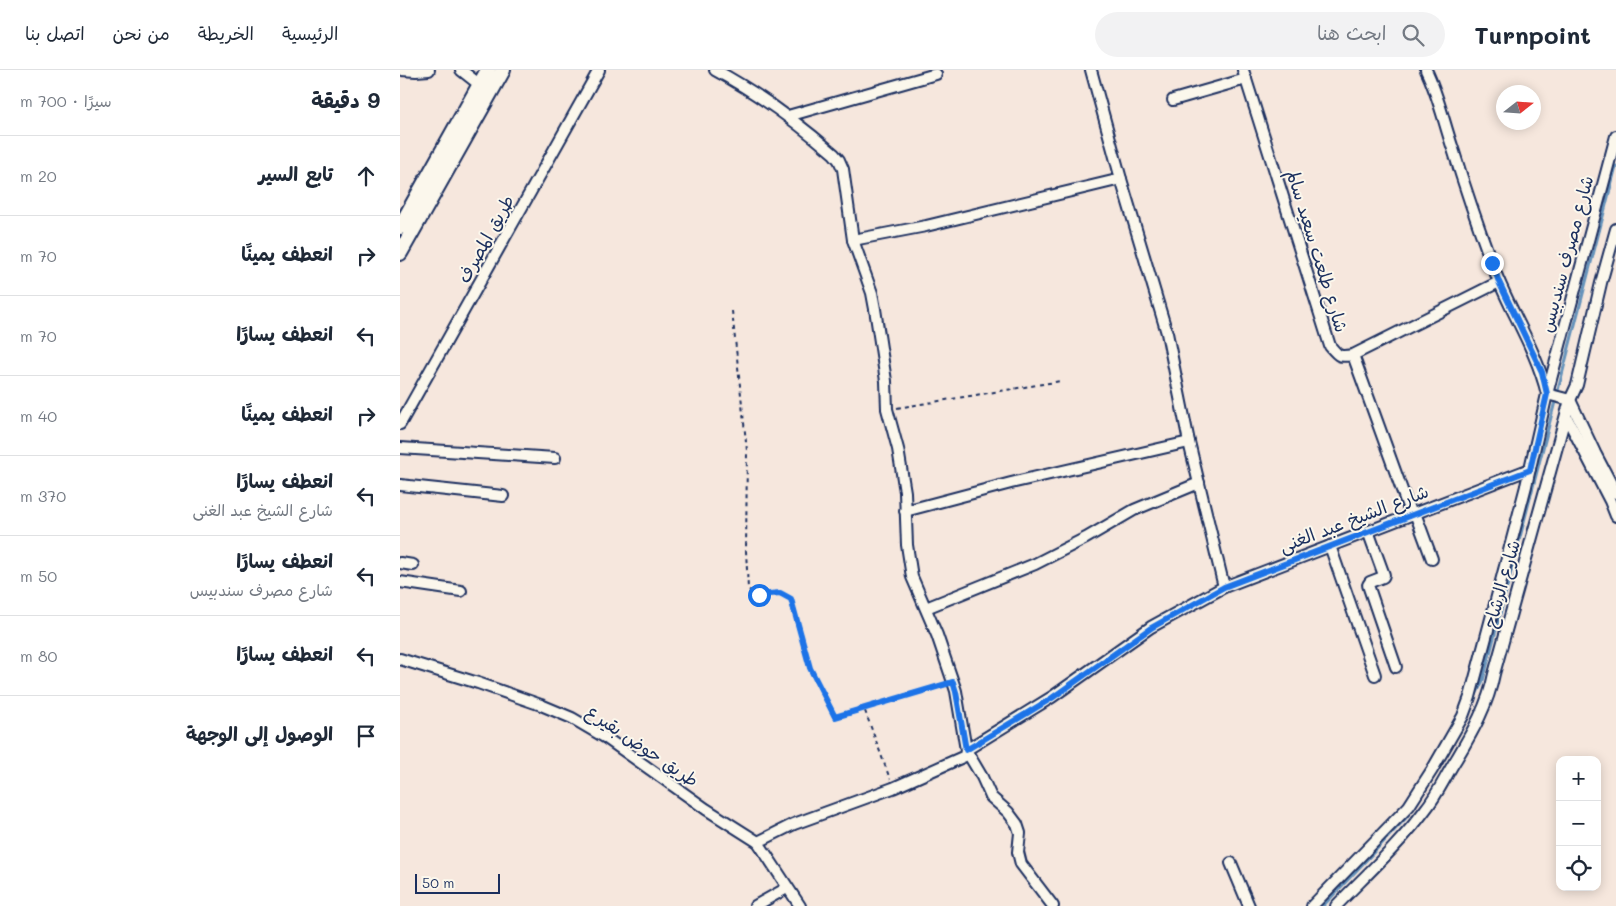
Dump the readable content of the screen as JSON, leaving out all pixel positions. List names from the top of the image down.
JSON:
{
  "streets": {
    "street": [
      "طريق المصرف",
      "شارع طلعت سعيد سالم",
      "شارع مصرف سندبيس",
      "شارع الشيخ عبد الغنى",
      "شارع الرشاح",
      "طريق حوض بقيرع"
    ]
  },
  "crossings": [
    ["شارع مصرف سندبيس", "شارع الشيخ عبد الغنى"],
    ["شارع مصرف سندبيس", "شارع الرشاح"],
    ["شارع الشيخ عبد الغنى", "شارع الرشاح"]
  ],
  "scale_bar": "50 m",
  "north": "right",
  "page": {
    "header": "Turnpoint",
    "search": "ابحث هنا",
    "nav": [
      "الرئيسية",
      "الخريطة",
      "من نحن",
      "اتصل بنا"
    ],
    "heading": ["9 دقيقة", "سيرًا · 700 m"],
    "list": [
      ["تابع السير", "20 m"],
      ["انعطف يمينًا", "70 m"],
      ["انعطف يسارًا", "70 m"],
      ["انعطف يمينًا", "40 m"],
      ["انعطف يسارًا", "شارع الشيخ عبد الغنى", "370 m"],
      ["انعطف يسارًا", "شارع مصرف سندبيس", "50 m"],
      ["انعطف يسارًا", "80 m"],
      "الوصول إلى الوجهة"
    ],
    "map_buttons": ["+", "−"],
    "scale": "50 m"
  }
}
